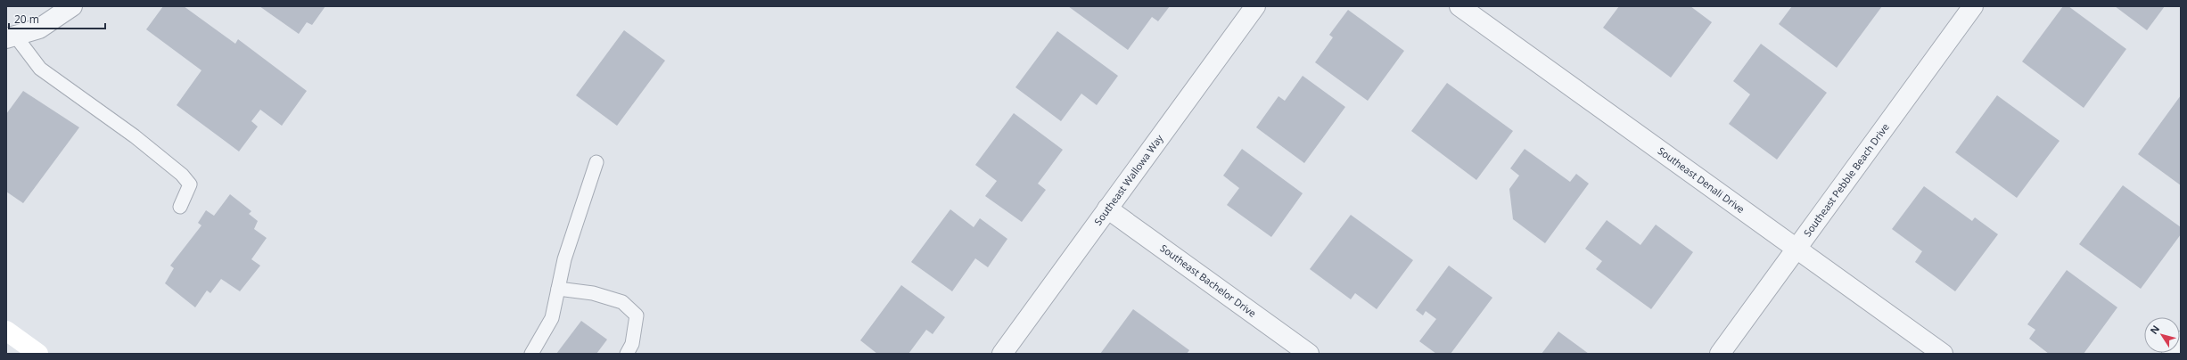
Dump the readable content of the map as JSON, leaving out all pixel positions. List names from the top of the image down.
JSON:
{
  "streets": {
    "street": [
      "Southeast Wallowa Way",
      "Southeast Denali Drive",
      "Southeast Pebble Beach Drive",
      "Southeast Bachelor Drive"
    ]
  },
  "crossings": [
    ["Southeast Wallowa Way", "Southeast Bachelor Drive"],
    ["Southeast Denali Drive", "Southeast Pebble Beach Drive"]
  ],
  "scale_bar": "20 m",
  "north": "top left"
}
